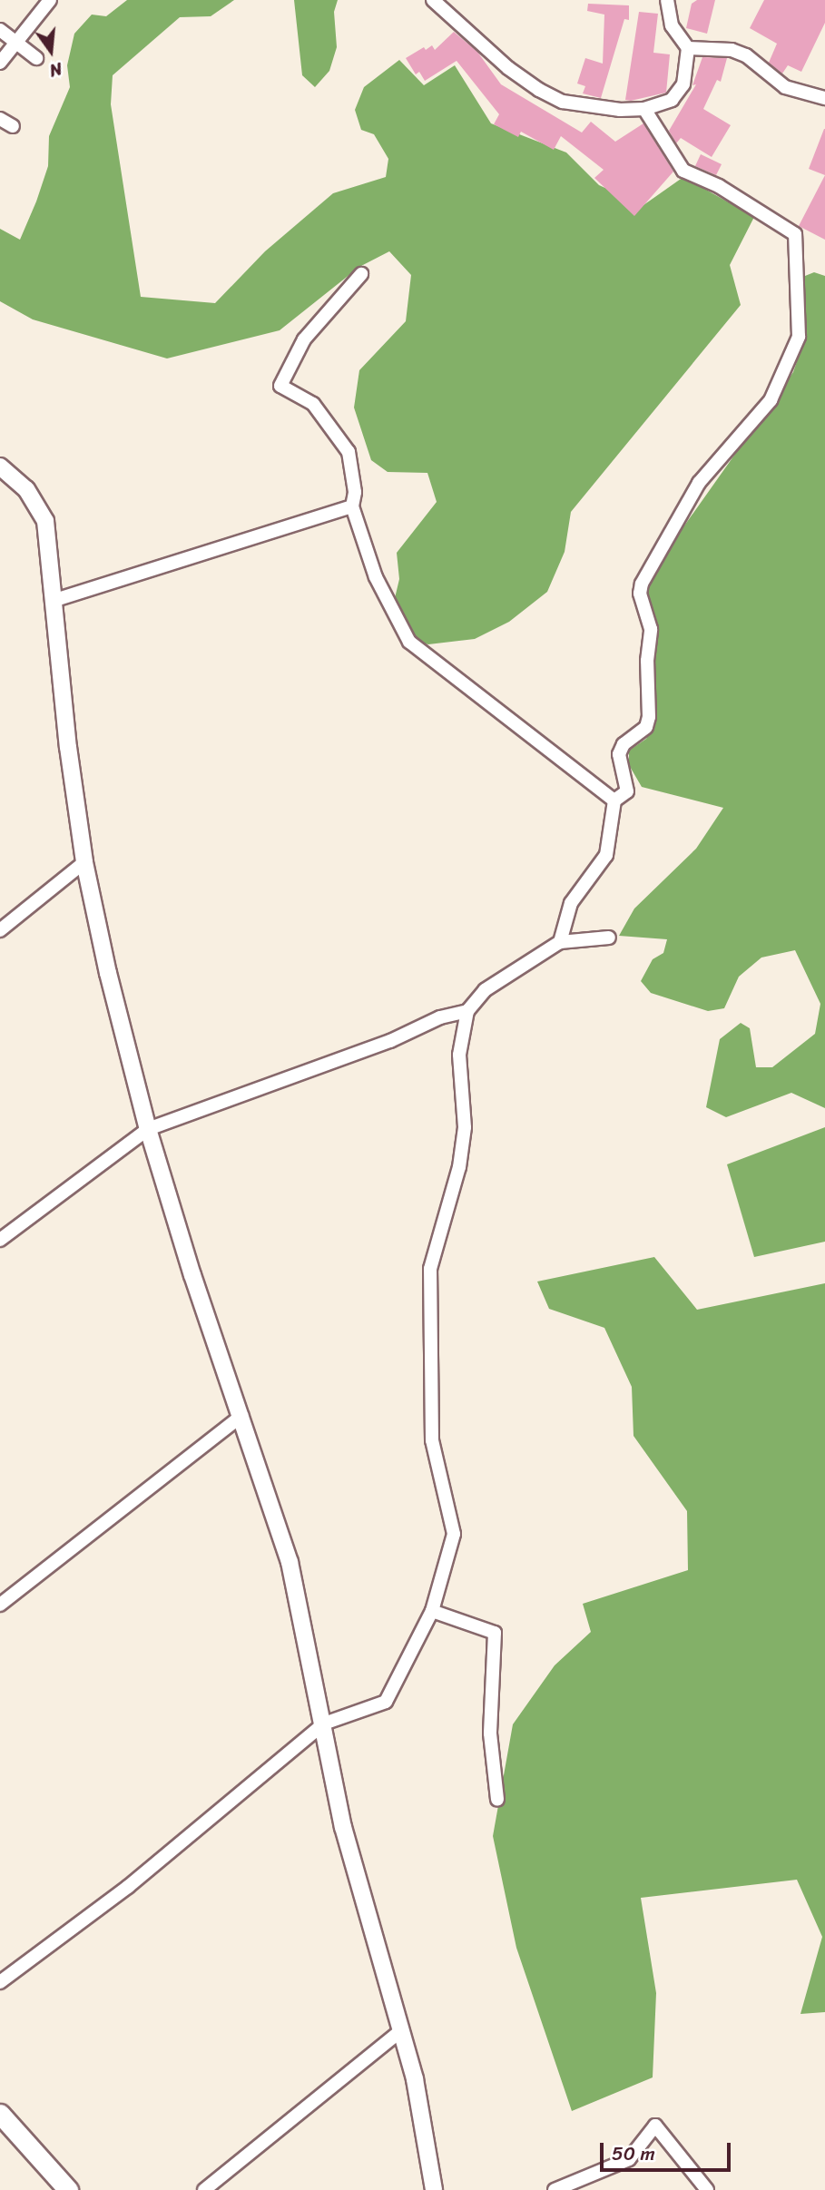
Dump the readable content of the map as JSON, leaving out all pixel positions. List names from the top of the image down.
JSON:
{
  "scale_bar": "50 m",
  "north": "bottom"
}
